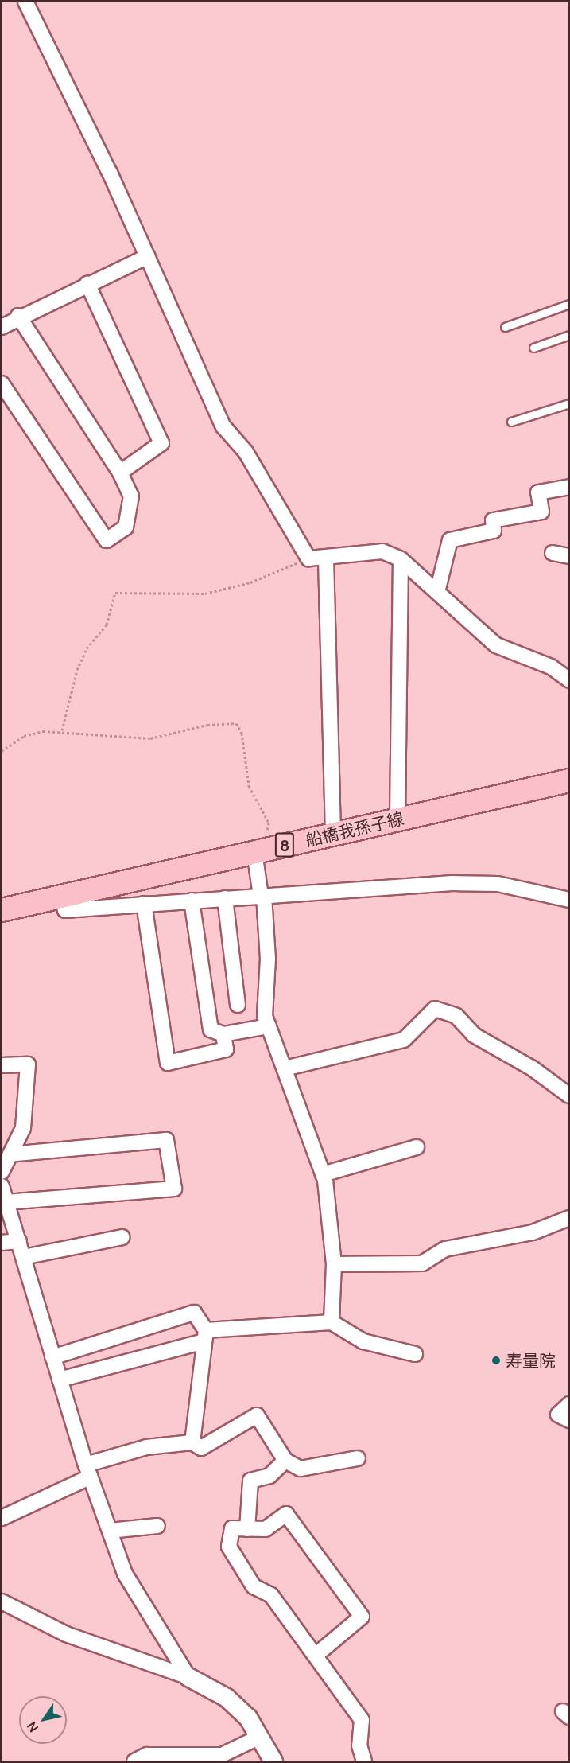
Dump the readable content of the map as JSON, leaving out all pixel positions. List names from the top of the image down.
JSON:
{
  "streets": {
    "main road": ["船橋我孫子線", "8"]
  },
  "places": ["寿量院"],
  "north": "bottom left"
}
